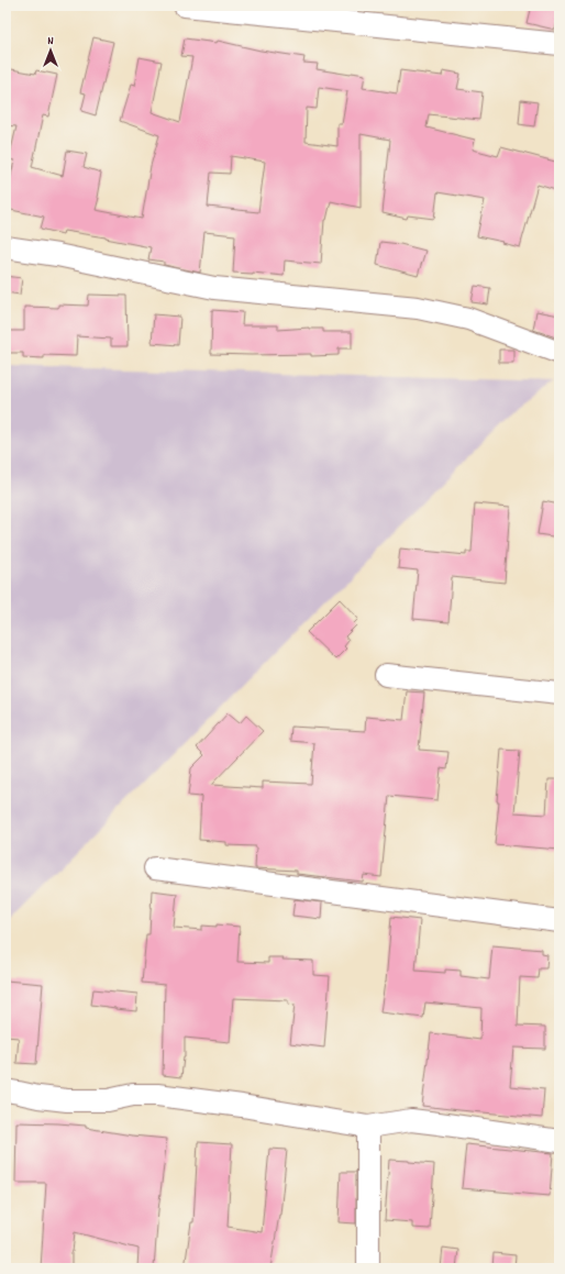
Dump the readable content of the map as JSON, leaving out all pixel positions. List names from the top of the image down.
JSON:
{
  "north": "top"
}
